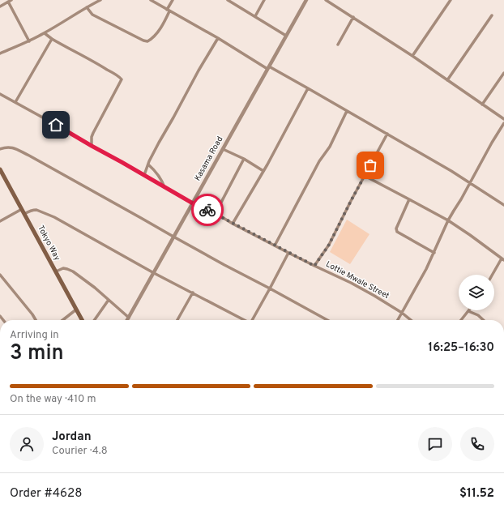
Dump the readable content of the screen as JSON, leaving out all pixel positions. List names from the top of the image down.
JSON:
{
  "streets": {
    "main road": ["Tokyo Way"],
    "street": ["Kasama Road", "Lottie Mwale Street"]
  },
  "crossings": [
    ["Kasama Road", "Lottie Mwale Street"]
  ],
  "page": {
    "heading": ["3 min", "Arriving in", "16:25–16:30"],
    "panel": [
      "Jordan",
      "Courier · 4.8",
      "Order #4628",
      "$11.52"
    ],
    "bar": "On the way · 410 m"
  }
}
